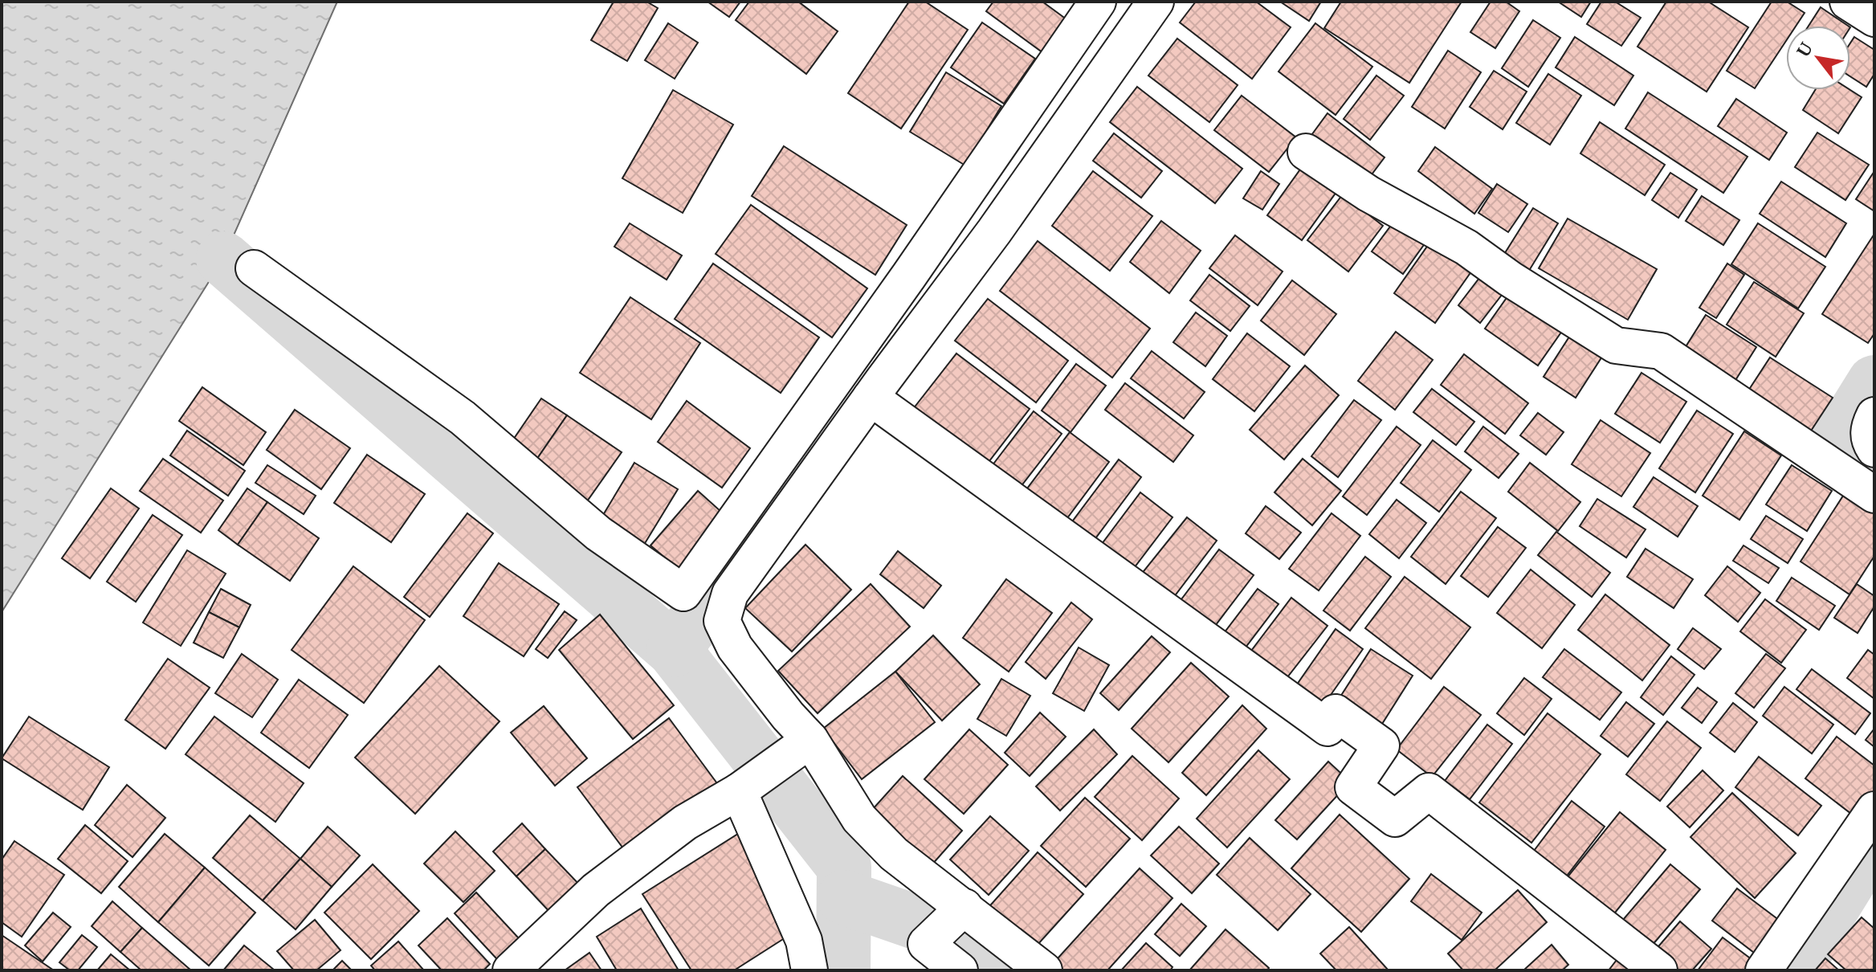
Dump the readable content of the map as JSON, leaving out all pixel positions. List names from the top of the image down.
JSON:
{
  "north": "top left"
}
